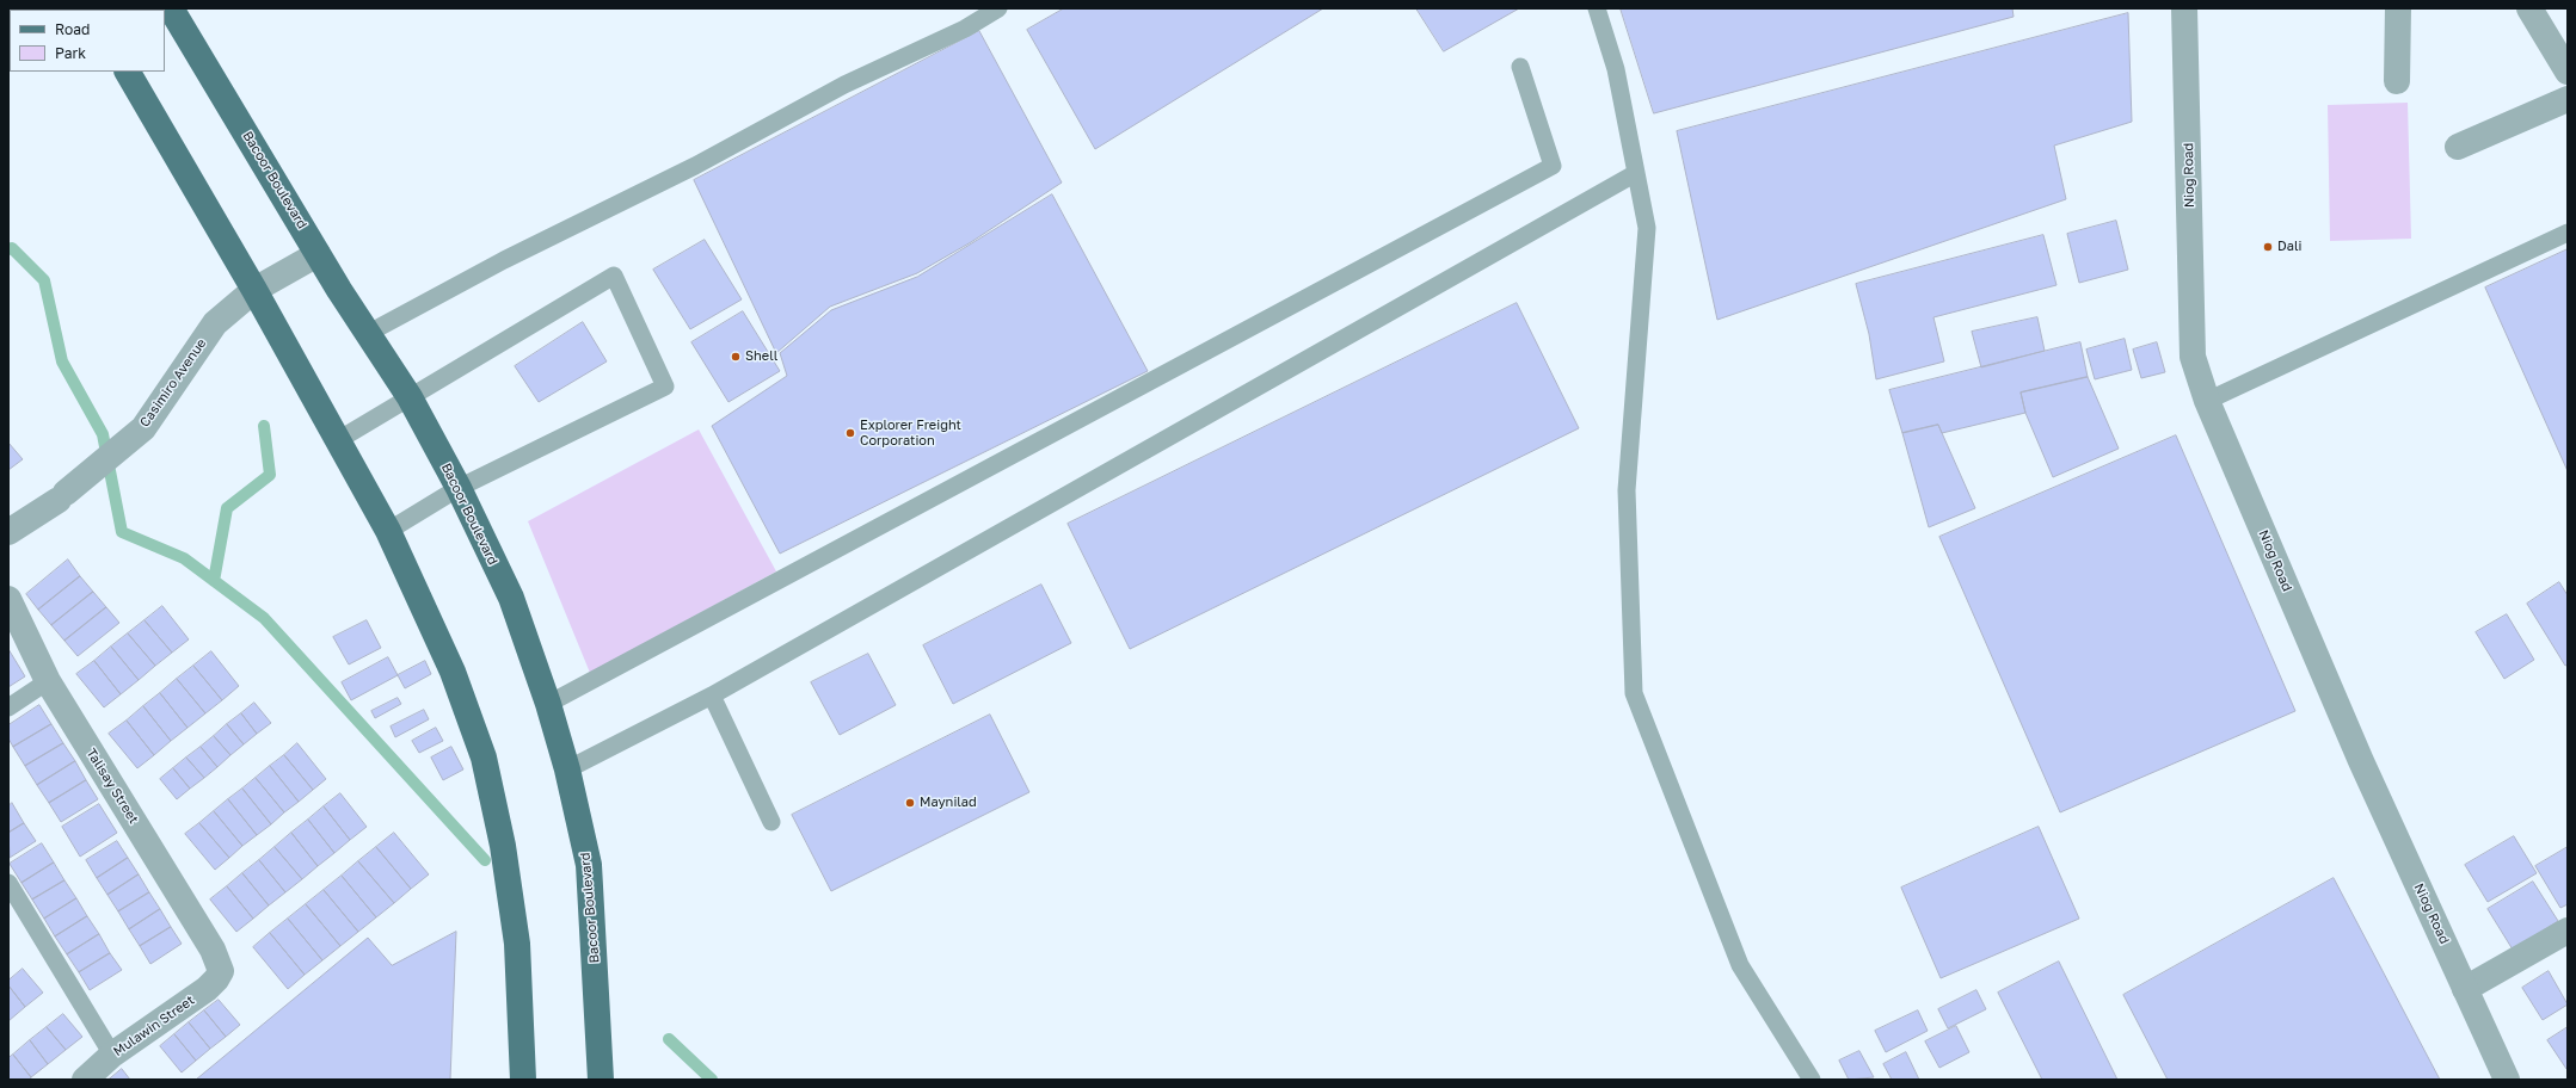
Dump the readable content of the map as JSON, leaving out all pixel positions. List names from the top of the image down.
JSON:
{
  "streets": {
    "main road": ["Bacoor Boulevard"],
    "street": [
      "Niog Road",
      "Casimiro Avenue",
      "Talisay Street",
      "Mulawin Street"
    ]
  },
  "crossings": [
    ["Bacoor Boulevard", "Casimiro Avenue"],
    ["Talisay Street", "Mulawin Street"]
  ],
  "places": [
    "Dali",
    "Shell",
    "Explorer Freight Corporation",
    "Maynilad"
  ],
  "legend": ["Road", "Park"]
}
